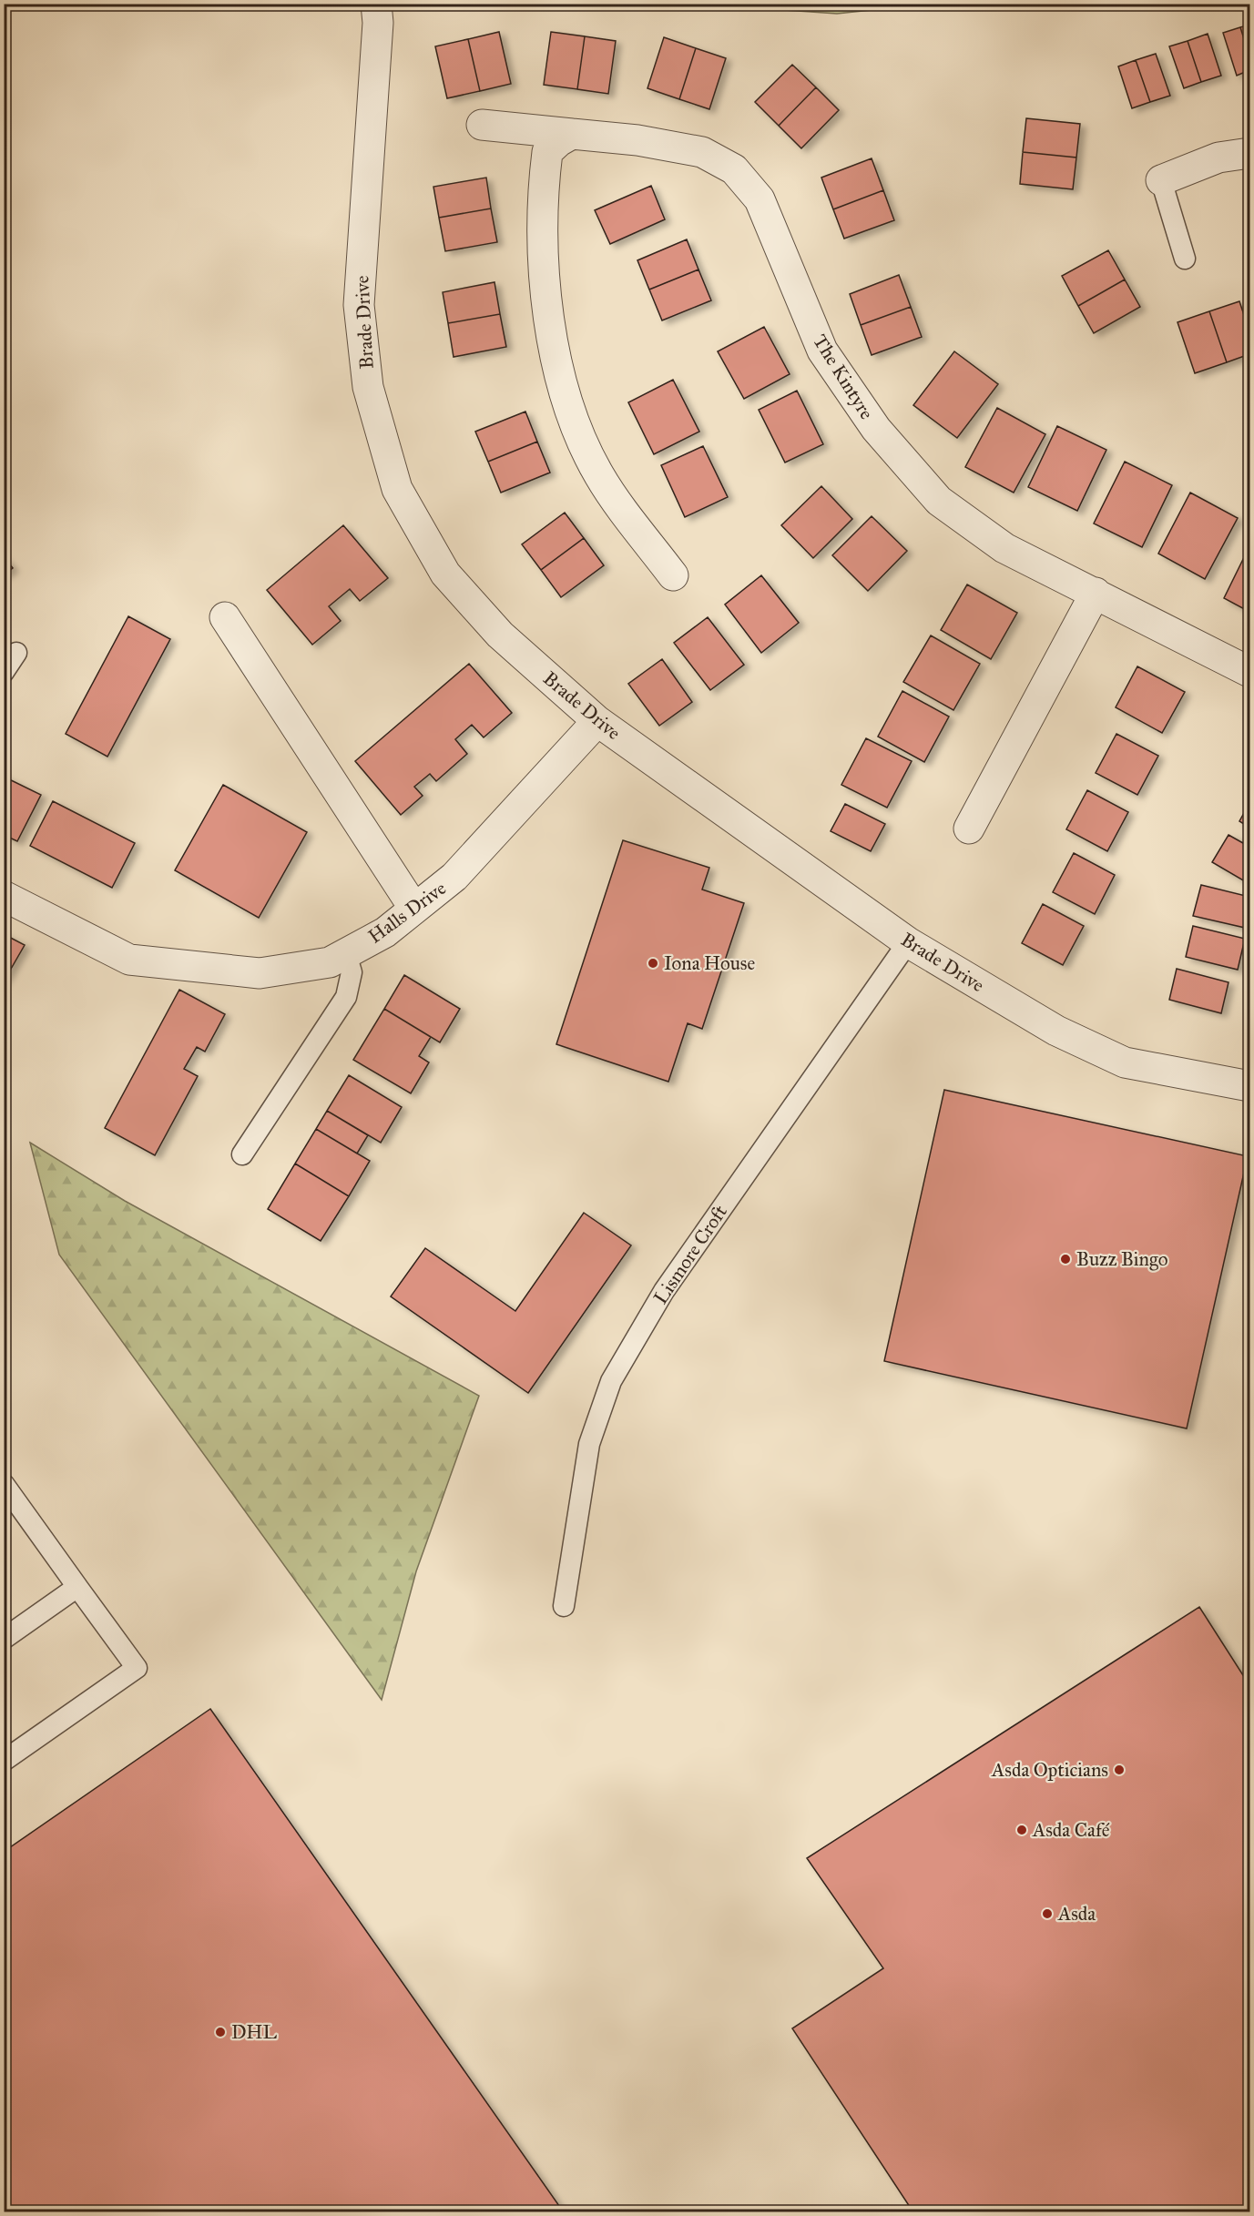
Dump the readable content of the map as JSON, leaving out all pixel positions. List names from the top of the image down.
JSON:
{
  "streets": {
    "street": ["Brade Drive", "The Kintyre", "Halls Drive"],
    "lane": ["Lismore Croft"]
  },
  "crossings": [
    ["Brade Drive", "Halls Drive"],
    ["Brade Drive", "Lismore Croft"]
  ],
  "places": [
    "Iona House",
    "Buzz Bingo",
    "Asda Opticians",
    "Asda Café",
    "Asda",
    "DHL"
  ]
}
